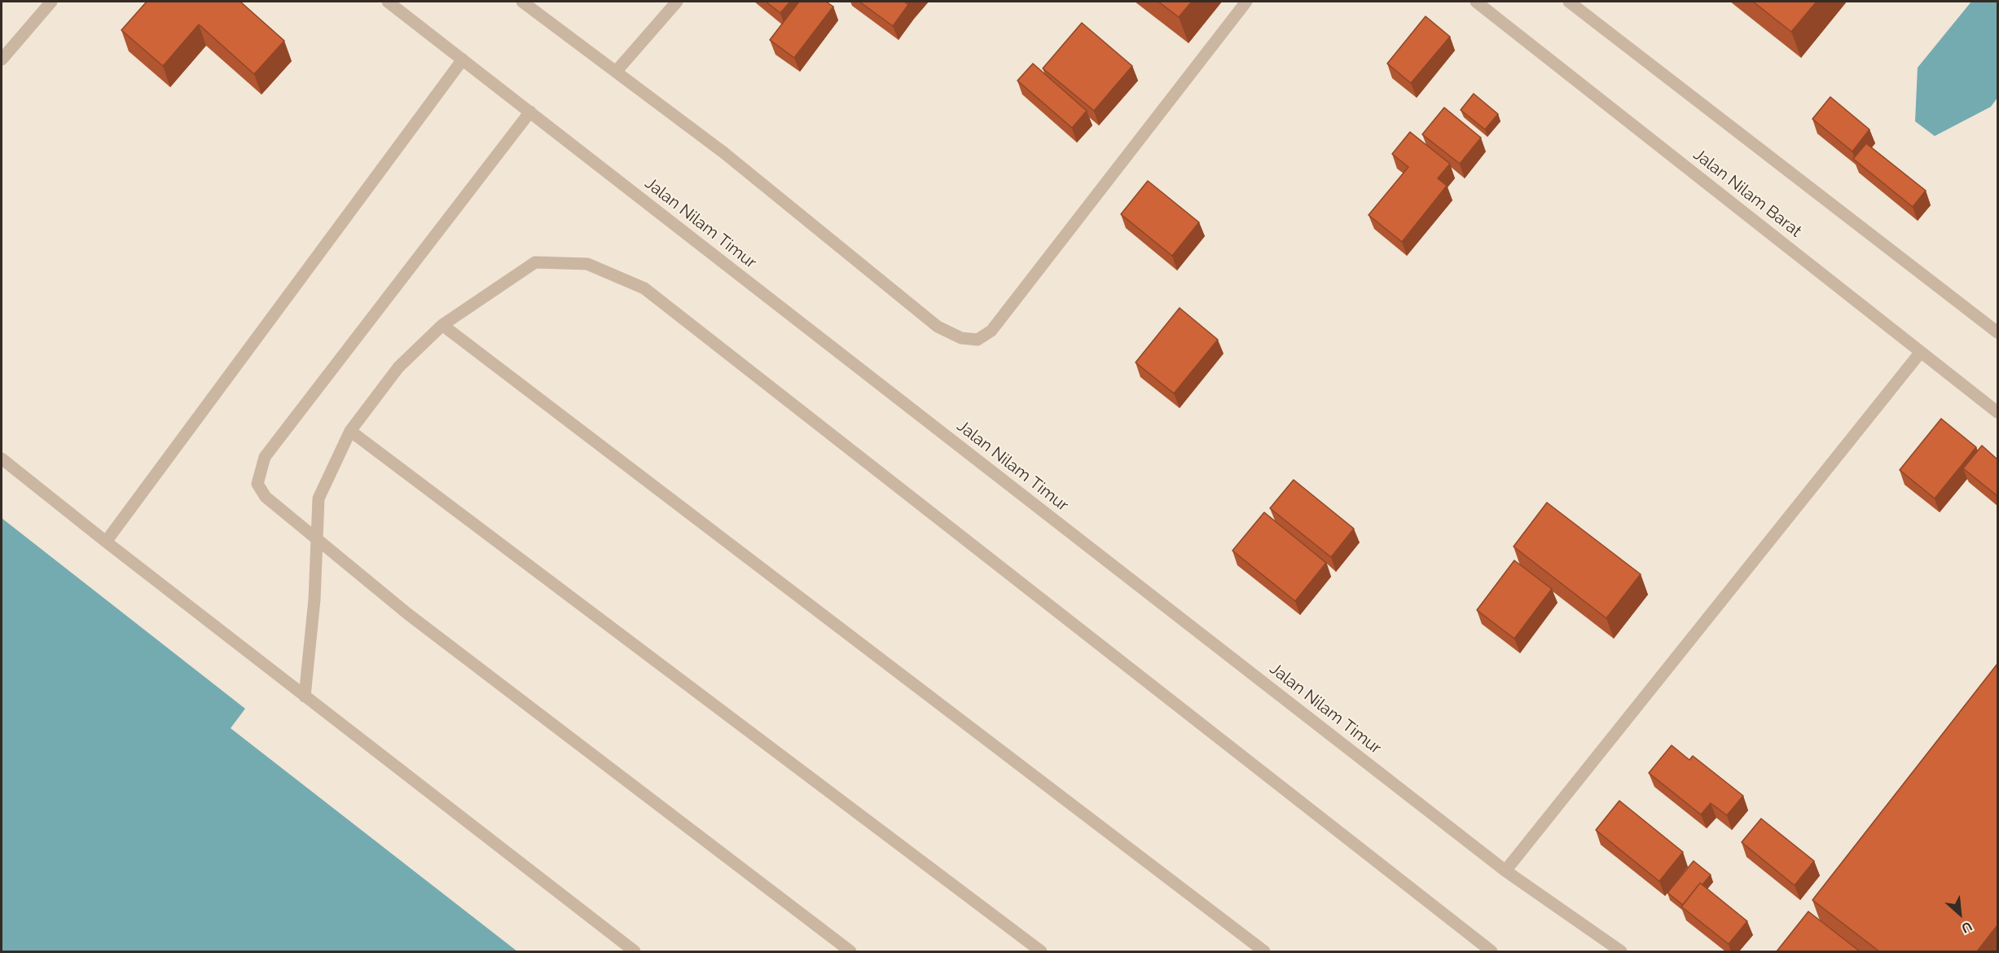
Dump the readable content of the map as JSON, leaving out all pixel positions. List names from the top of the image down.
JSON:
{
  "streets": {
    "lane": ["Jalan Nilam Barat", "Jalan Nilam Timur"]
  },
  "north": "bottom right"
}
